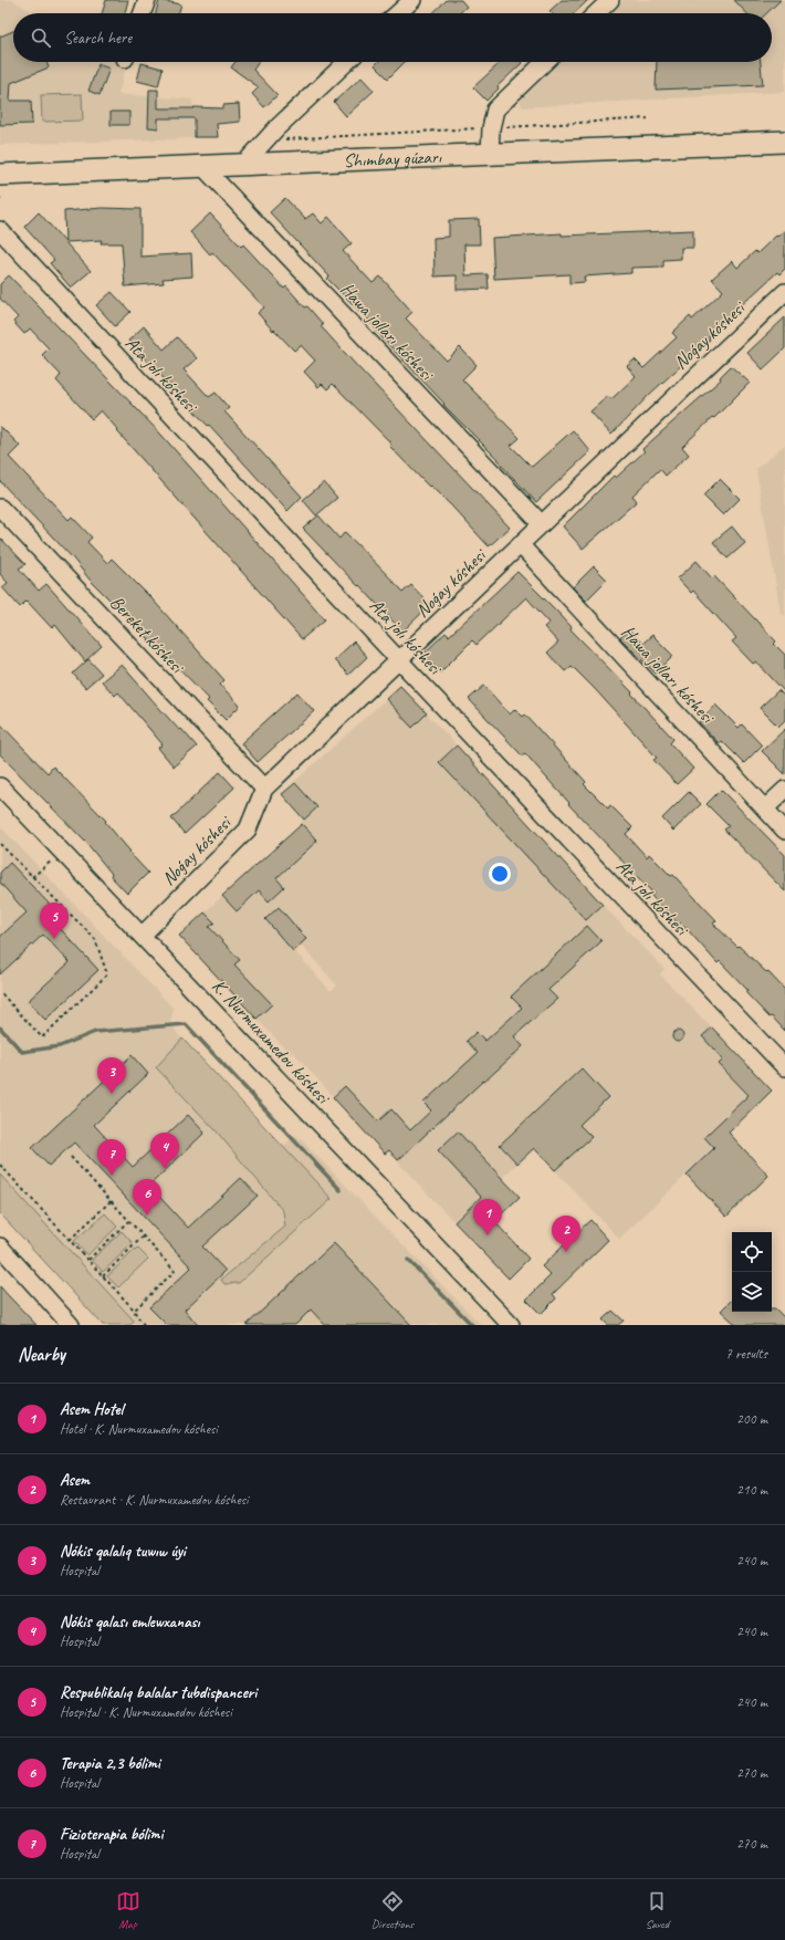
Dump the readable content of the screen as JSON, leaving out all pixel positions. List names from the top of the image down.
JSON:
{
  "streets": {
    "main road": ["Shımbay gúzarı"],
    "street": [
      "Hawa jolları kóshesi",
      "Noǵay kóshesi",
      "Ata jolı kóshesi",
      "Bereket kóshesi",
      "K. Nurmuxamedov kóshesi"
    ]
  },
  "crossings": [
    ["Shımbay gúzarı", "Hawa jolları kóshesi"],
    ["Hawa jolları kóshesi", "Noǵay kóshesi"],
    ["Noǵay kóshesi", "Ata jolı kóshesi"],
    ["Noǵay kóshesi", "Bereket kóshesi"],
    ["Noǵay kóshesi", "K. Nurmuxamedov kóshesi"]
  ],
  "page": {
    "search": "Search here",
    "pins": [
      "5",
      "3",
      "4",
      "7",
      "6",
      "1",
      "2"
    ],
    "heading": ["Nearby", "7 results"],
    "list": [
      {
        "mark": "1",
        "name": "Asem Hotel",
        "note": "Hotel · K. Nurmuxamedov kóshesi",
        "value": "200 m"
      },
      {
        "mark": "2",
        "name": "Asem",
        "note": "Restaurant · K. Nurmuxamedov kóshesi",
        "value": "210 m"
      },
      {
        "mark": "3",
        "name": "Nókis qalalıq tuwıw úyi",
        "note": "Hospital",
        "value": "240 m"
      },
      {
        "mark": "4",
        "name": "Nókis qalası emlewxanası",
        "note": "Hospital",
        "value": "240 m"
      },
      {
        "mark": "5",
        "name": "Respublikalıq balalar tubdispanceri",
        "note": "Hospital · K. Nurmuxamedov kóshesi",
        "value": "240 m"
      },
      {
        "mark": "6",
        "name": "Terapia 2,3 bólimi",
        "note": "Hospital",
        "value": "270 m"
      },
      {
        "mark": "7",
        "name": "Fizioterapia bólimi",
        "note": "Hospital",
        "value": "270 m"
      }
    ],
    "nav": ["Map", "Directions", "Saved"]
  }
}
